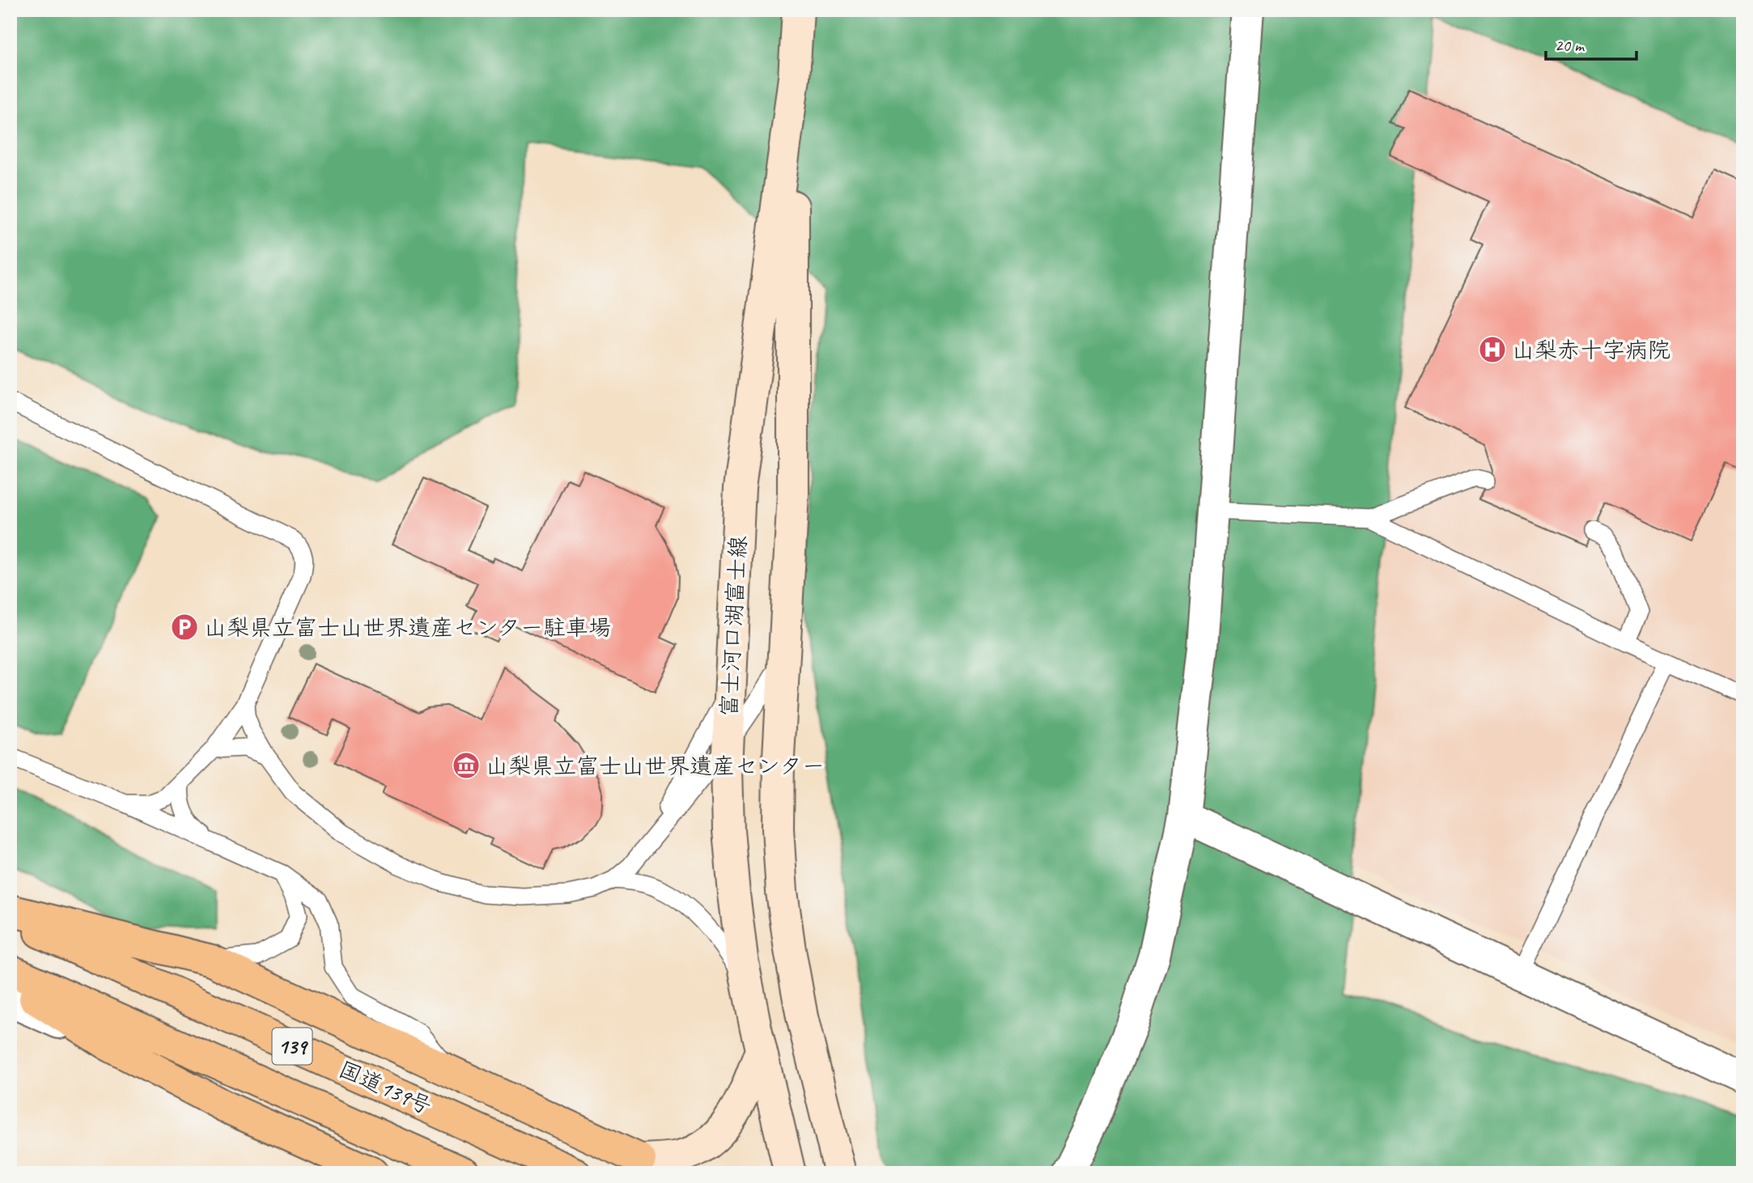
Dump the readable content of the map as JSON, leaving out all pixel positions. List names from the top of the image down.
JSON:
{
  "streets": {
    "highway": ["139", "国道139号"],
    "main road": ["富士河口湖富士線"]
  },
  "places": {
    "hospital": ["山梨赤十字病院"],
    "parking": ["山梨県立富士山世界遺産センター駐車場"],
    "museum": ["山梨県立富士山世界遺産センター"]
  },
  "scale_bar": "20 m"
}
